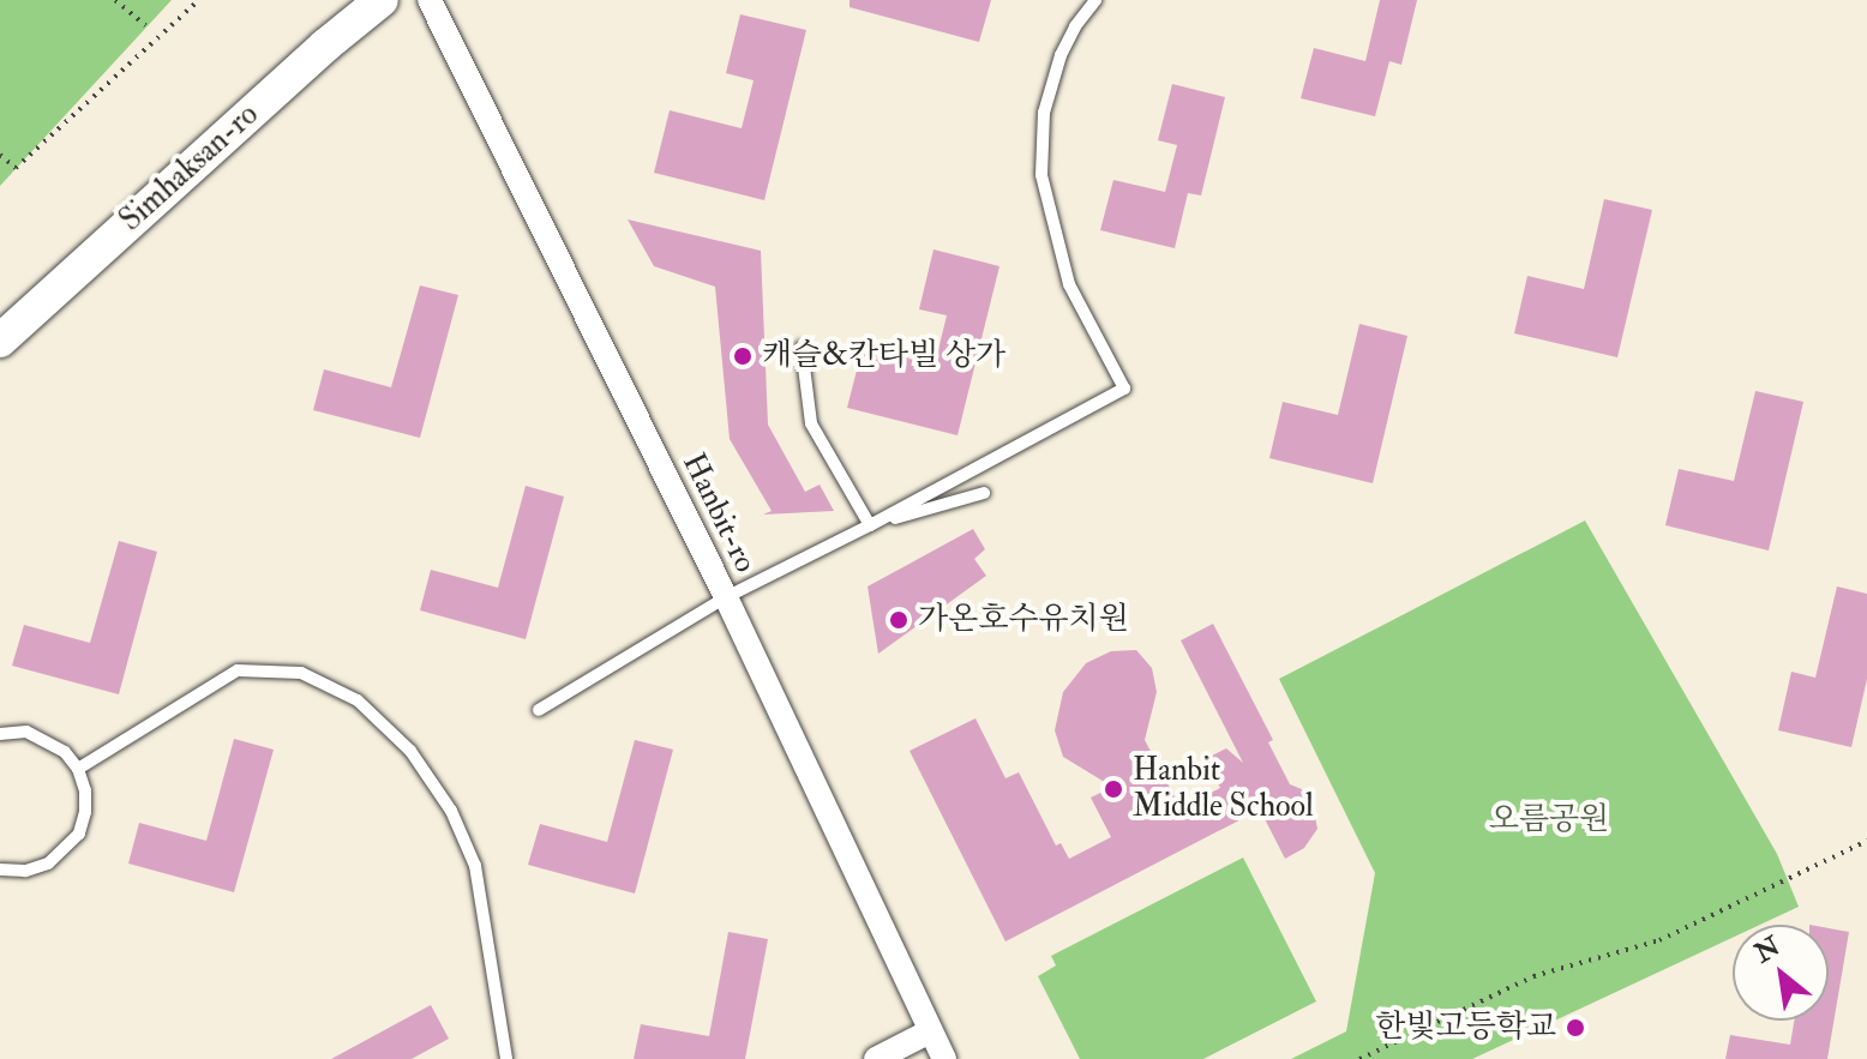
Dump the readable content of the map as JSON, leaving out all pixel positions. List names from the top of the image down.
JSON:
{
  "streets": {
    "street": ["Simhaksan-ro", "Hanbit-ro"]
  },
  "parks": ["오름공원"],
  "places": [
    "캐슬&칸타빌 상가",
    "가온호수유치원",
    "Hanbit Middle School",
    "한빛고등학교"
  ],
  "north": "top left"
}
